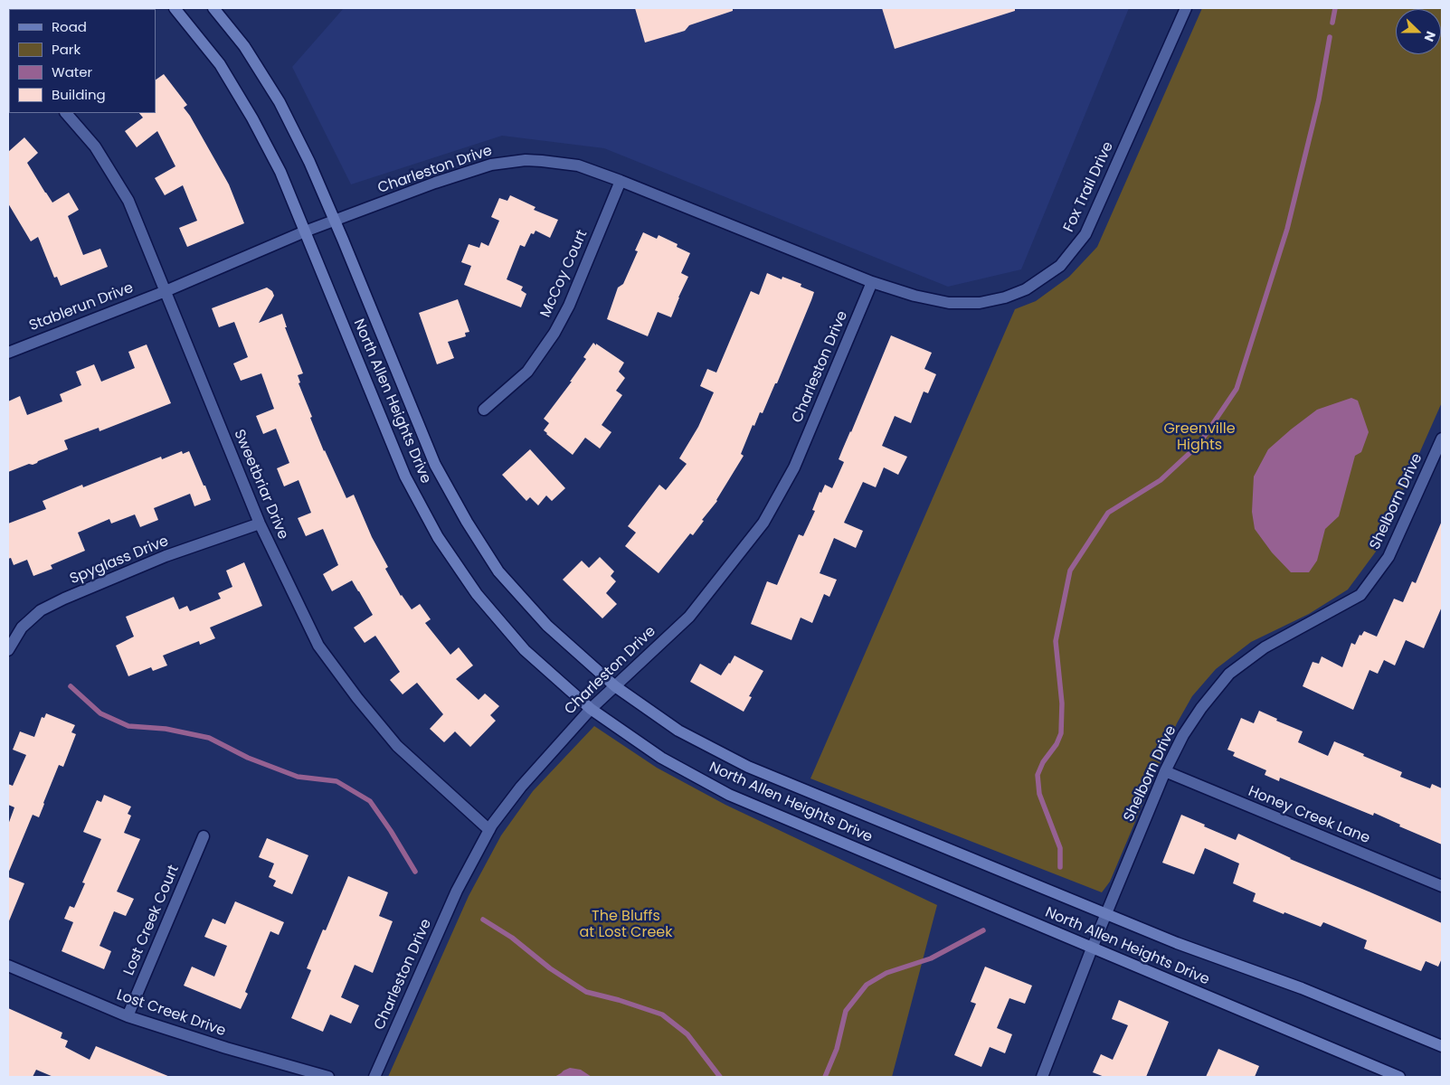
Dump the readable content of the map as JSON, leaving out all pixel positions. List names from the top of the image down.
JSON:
{
  "streets": {
    "main road": ["North Allen Heights Drive"],
    "street": [
      "Charleston Drive",
      "Fox Trail Drive",
      "McCoy Court",
      "Stablerun Drive",
      "Sweetbriar Drive",
      "Shelborn Drive",
      "Spyglass Drive",
      "Honey Creek Lane",
      "Lost Creek Court",
      "Lost Creek Drive"
    ]
  },
  "crossings": [
    ["Charleston Drive", "Fox Trail Drive"],
    ["Charleston Drive", "McCoy Court"],
    ["Charleston Drive", "Stablerun Drive"],
    ["Charleston Drive", "North Allen Heights Drive"],
    ["Charleston Drive", "Sweetbriar Drive"],
    ["Stablerun Drive", "Sweetbriar Drive"],
    ["North Allen Heights Drive", "Shelborn Drive"],
    ["Sweetbriar Drive", "Spyglass Drive"],
    ["Shelborn Drive", "Honey Creek Lane"],
    ["Lost Creek Court", "Lost Creek Drive"]
  ],
  "parks": ["Greenville Hights", "The Bluffs at Lost Creek"],
  "legend": [
    "Road",
    "Park",
    "Water",
    "Building"
  ],
  "north": "right"
}
